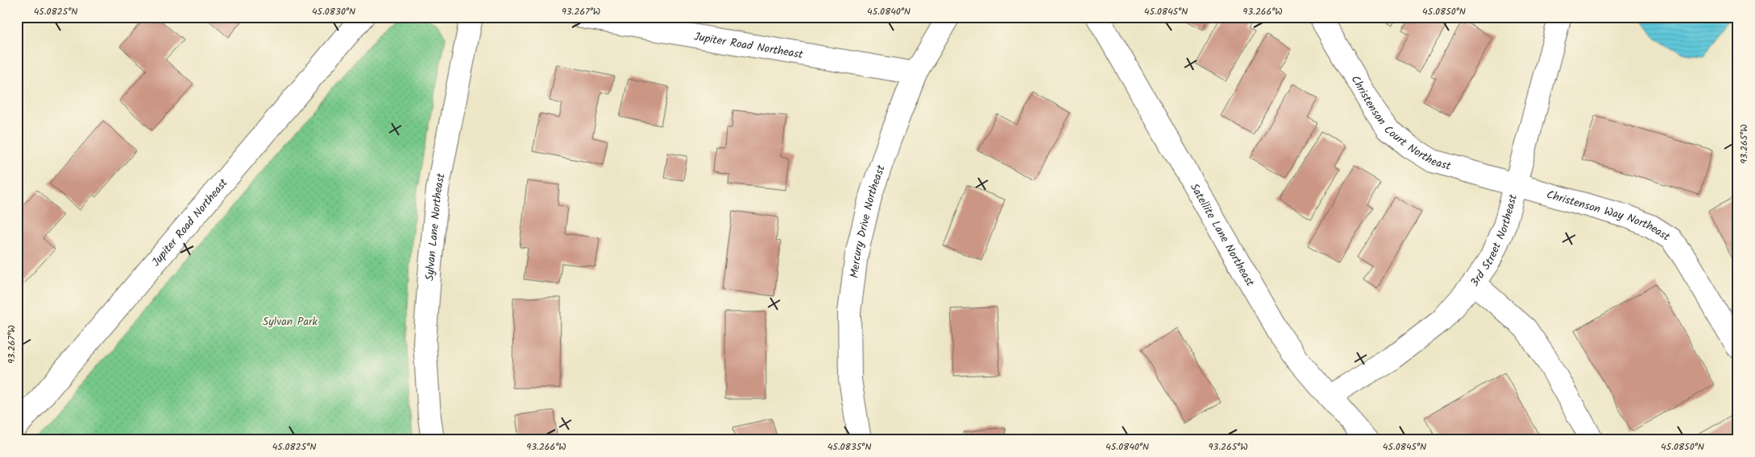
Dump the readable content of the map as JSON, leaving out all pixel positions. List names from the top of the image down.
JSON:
{
  "streets": {
    "street": [
      "Jupiter Road Northeast",
      "Christenson Court Northeast",
      "Christenson Way Northeast",
      "Mercury Drive Northeast",
      "Sylvan Lane Northeast",
      "Satellite Lane Northeast",
      "3rd Street Northeast"
    ]
  },
  "crossings": [
    ["Jupiter Road Northeast", "Mercury Drive Northeast"],
    ["Christenson Court Northeast", "Christenson Way Northeast"],
    ["Christenson Court Northeast", "3rd Street Northeast"],
    ["Christenson Way Northeast", "3rd Street Northeast"],
    ["Satellite Lane Northeast", "3rd Street Northeast"]
  ],
  "parks": ["Sylvan Park"],
  "coordinates": [
    "45.0825°N",
    "45.0830°N",
    "93.267°W",
    "45.0840°N",
    "45.0845°N",
    "93.266°W",
    "45.0850°N",
    "93.265°W",
    "45.0835°N"
  ]
}
